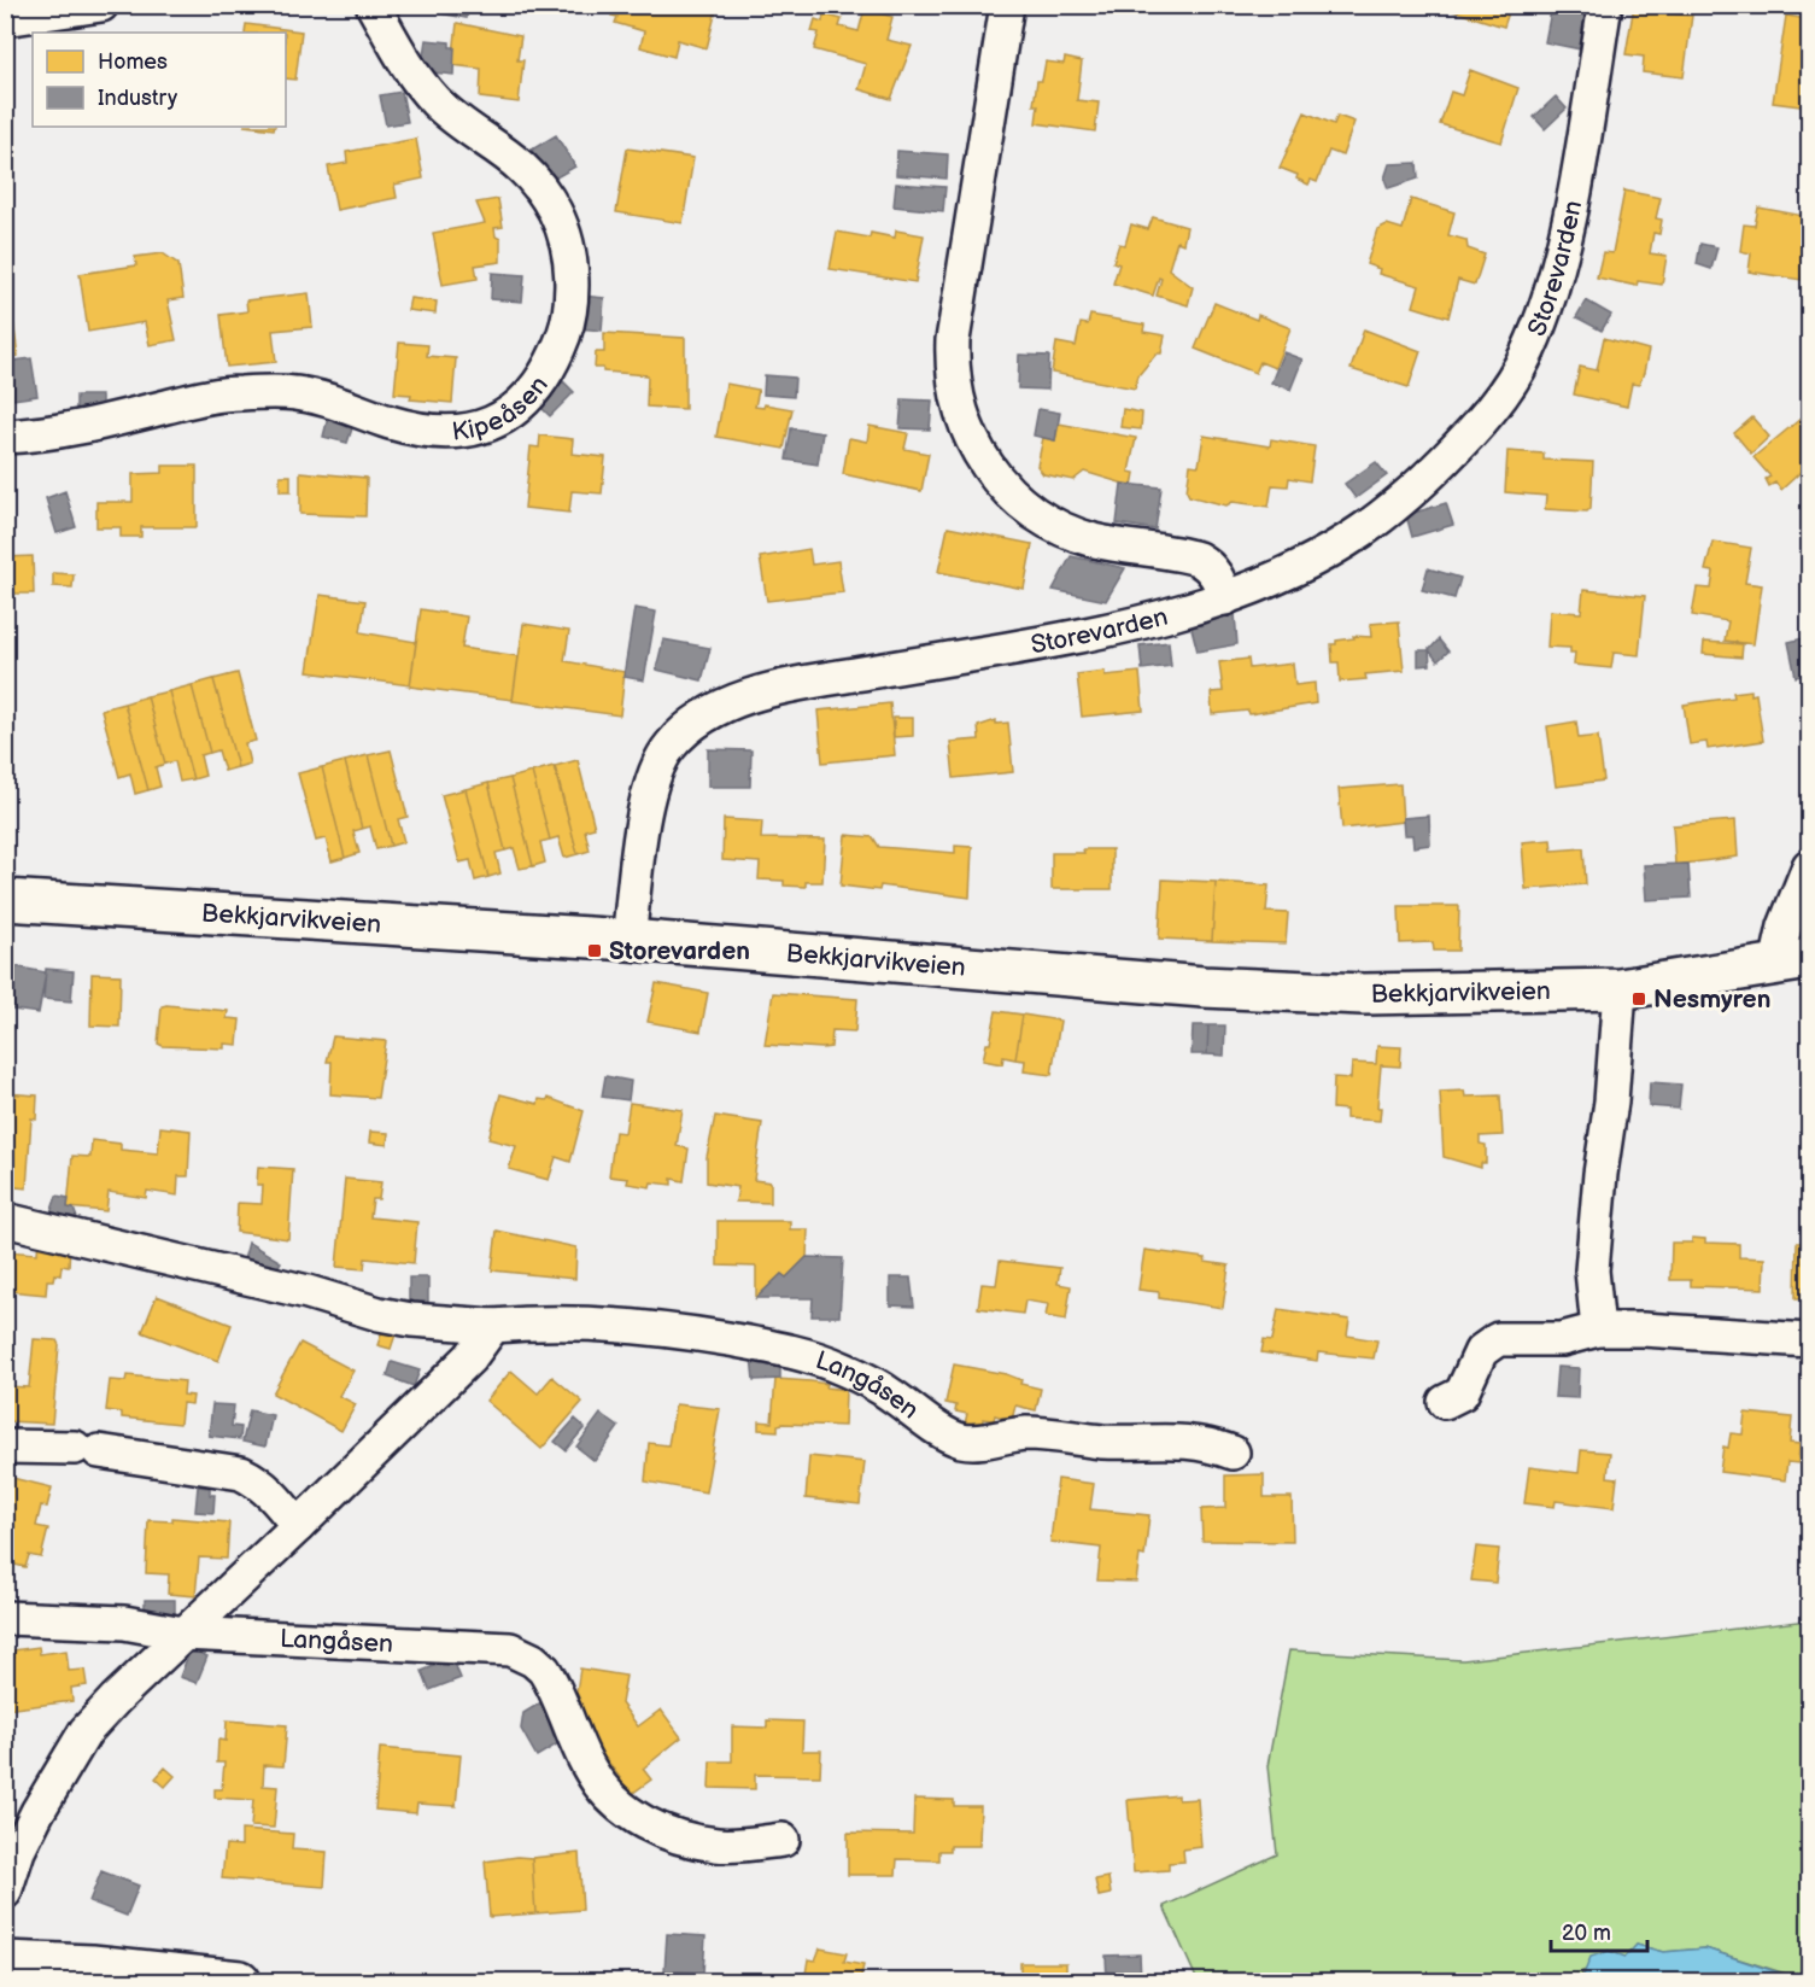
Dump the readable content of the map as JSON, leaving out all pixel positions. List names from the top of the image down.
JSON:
{
  "streets": {
    "street": [
      "Storevarden",
      "Kipeåsen",
      "Bekkjarvikveien",
      "Langåsen"
    ]
  },
  "crossings": [
    ["Storevarden", "Bekkjarvikveien"]
  ],
  "places": {
    "transit": ["Storevarden", "Nesmyren"]
  },
  "legend": ["Homes", "Industry"],
  "scale_bar": "20 m"
}
